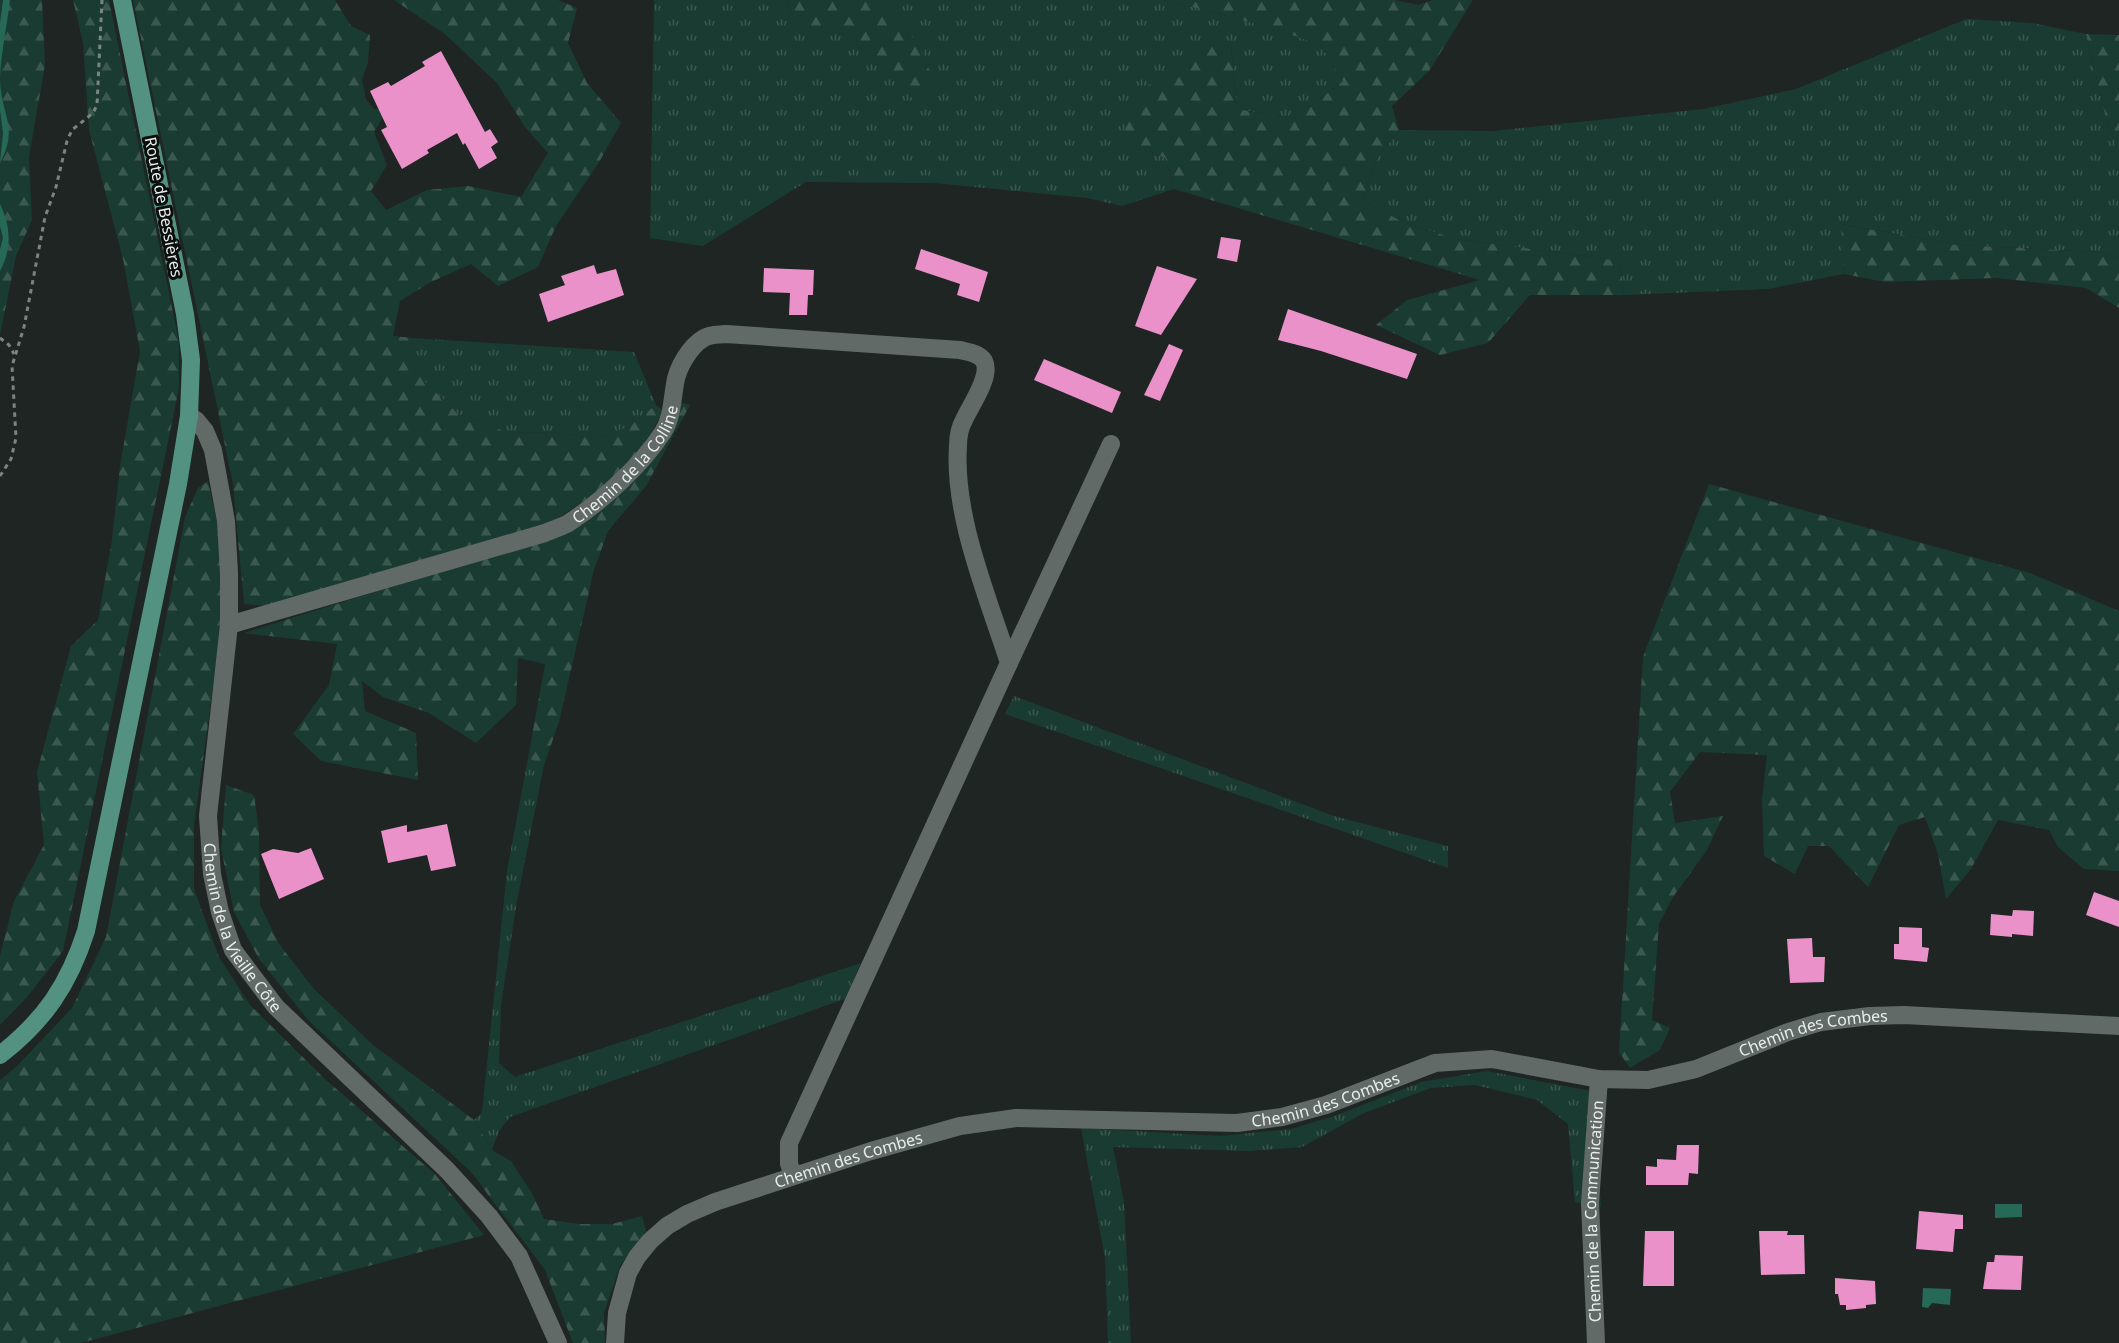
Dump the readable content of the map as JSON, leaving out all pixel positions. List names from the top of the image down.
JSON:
{
  "streets": {
    "main road": ["Route de Bessières"],
    "street": [
      "Chemin de la Colline",
      "Chemin de la Vieille Côte",
      "Chemin des Combes",
      "Chemin de la Communication"
    ]
  },
  "crossings": [
    ["Route de Bessières", "Chemin de la Vieille Côte"],
    ["Chemin de la Colline", "Chemin de la Vieille Côte"],
    ["Chemin des Combes", "Chemin de la Communication"]
  ]
}
